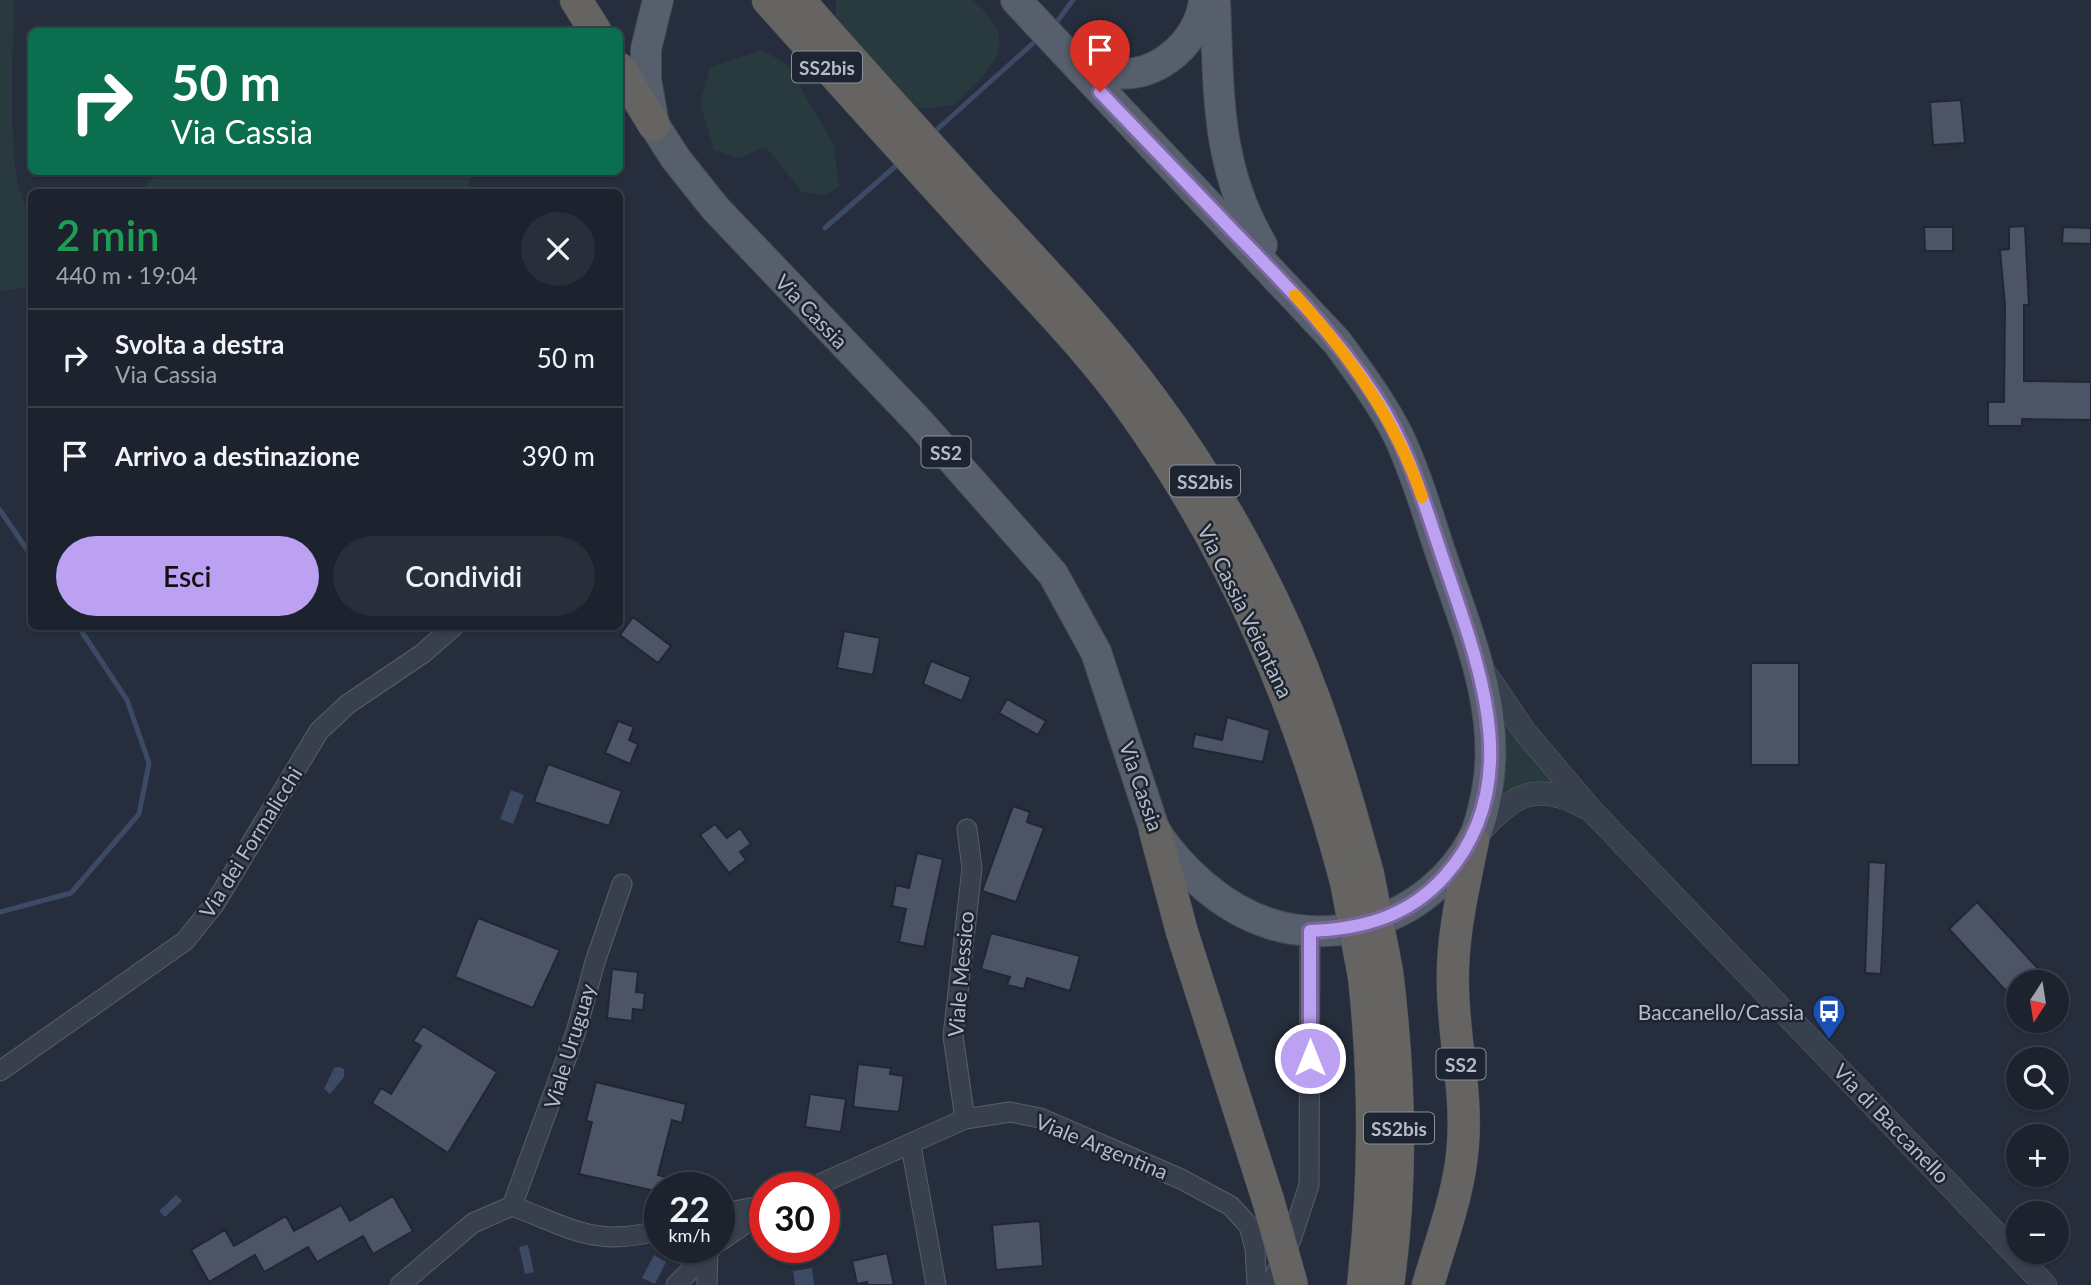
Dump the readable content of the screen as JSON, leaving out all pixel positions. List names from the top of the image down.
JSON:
{
  "streets": {
    "highway": ["SS2bis", "SS2", "Via Cassia Veientana"],
    "main road": ["Via Cassia"],
    "street": [
      "Via dei Formalicchi",
      "Viale Messico",
      "Viale Uruguay",
      "Via di Baccanello",
      "Viale Argentina"
    ]
  },
  "crossings": [
    ["Via Cassia", "SS2"],
    ["Via Cassia", "Via di Baccanello"],
    ["SS2", "Via di Baccanello"],
    ["Viale Messico", "Viale Argentina"]
  ],
  "places": {
    "bus stop": ["Baccanello/Cassia"]
  },
  "north": "bottom",
  "page": {
    "turn": ["50 m", "Via Cassia"],
    "heading": ["2 min", "440 m · 19:04"],
    "list": [
      {
        "name": "Svolta a destra",
        "note": "Via Cassia",
        "value": "50 m"
      },
      {
        "name": "Arrivo a destinazione",
        "value": "390 m"
      }
    ],
    "buttons": ["Esci", "Condividi"],
    "map_buttons": ["+", "−"],
    "speed": "22 km/h",
    "limit": "30"
  }
}
